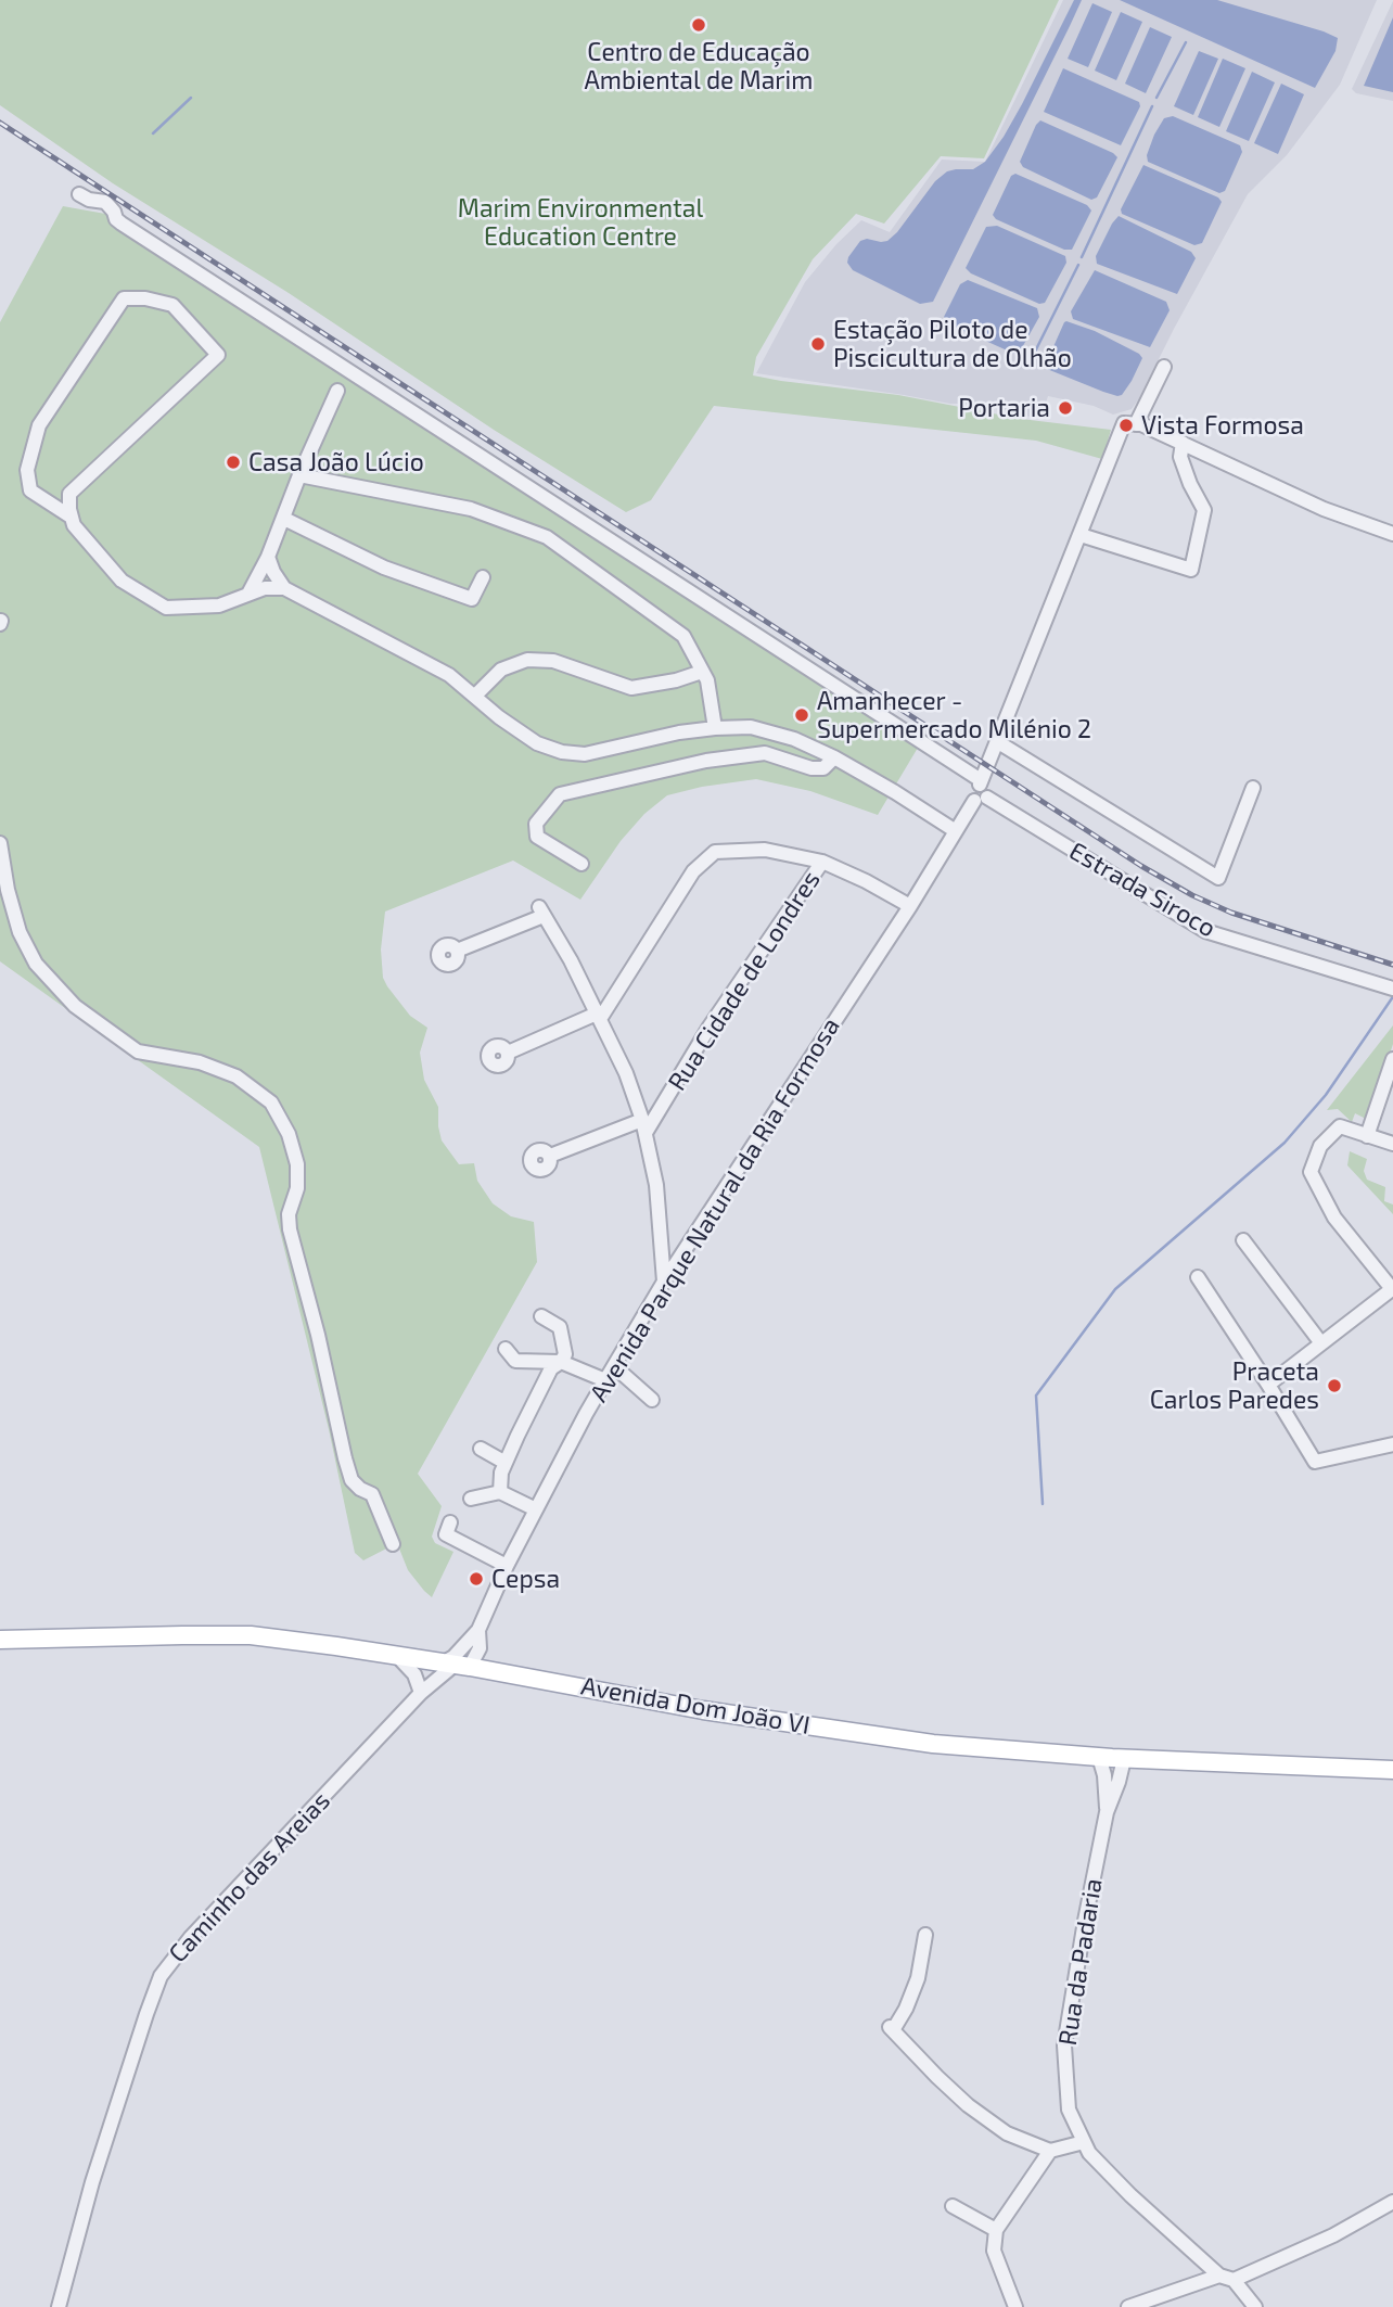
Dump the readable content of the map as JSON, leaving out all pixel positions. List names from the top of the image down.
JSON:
{
  "streets": {
    "main road": ["Avenida Dom João VI"],
    "street": [
      "Estrada Siroco",
      "Rua Cidade de Londres",
      "Avenida Parque Natural da Ria Formosa",
      "Caminho das Areias",
      "Rua da Padaria"
    ]
  },
  "crossings": [
    ["Estrada Siroco", "Avenida Parque Natural da Ria Formosa"],
    ["Avenida Parque Natural da Ria Formosa", "Caminho das Areias"],
    ["Avenida Dom João VI", "Caminho das Areias"]
  ],
  "parks": ["Marim Environmental Education Centre"],
  "places": [
    "Centro de Educação Ambiental de Marim",
    "Estação Piloto de Piscicultura de Olhão",
    "Portaria",
    "Vista Formosa",
    "Casa João Lúcio",
    "Amanhecer - Supermercado Milénio 2",
    "Praceta Carlos Paredes",
    "Cepsa"
  ]
}
